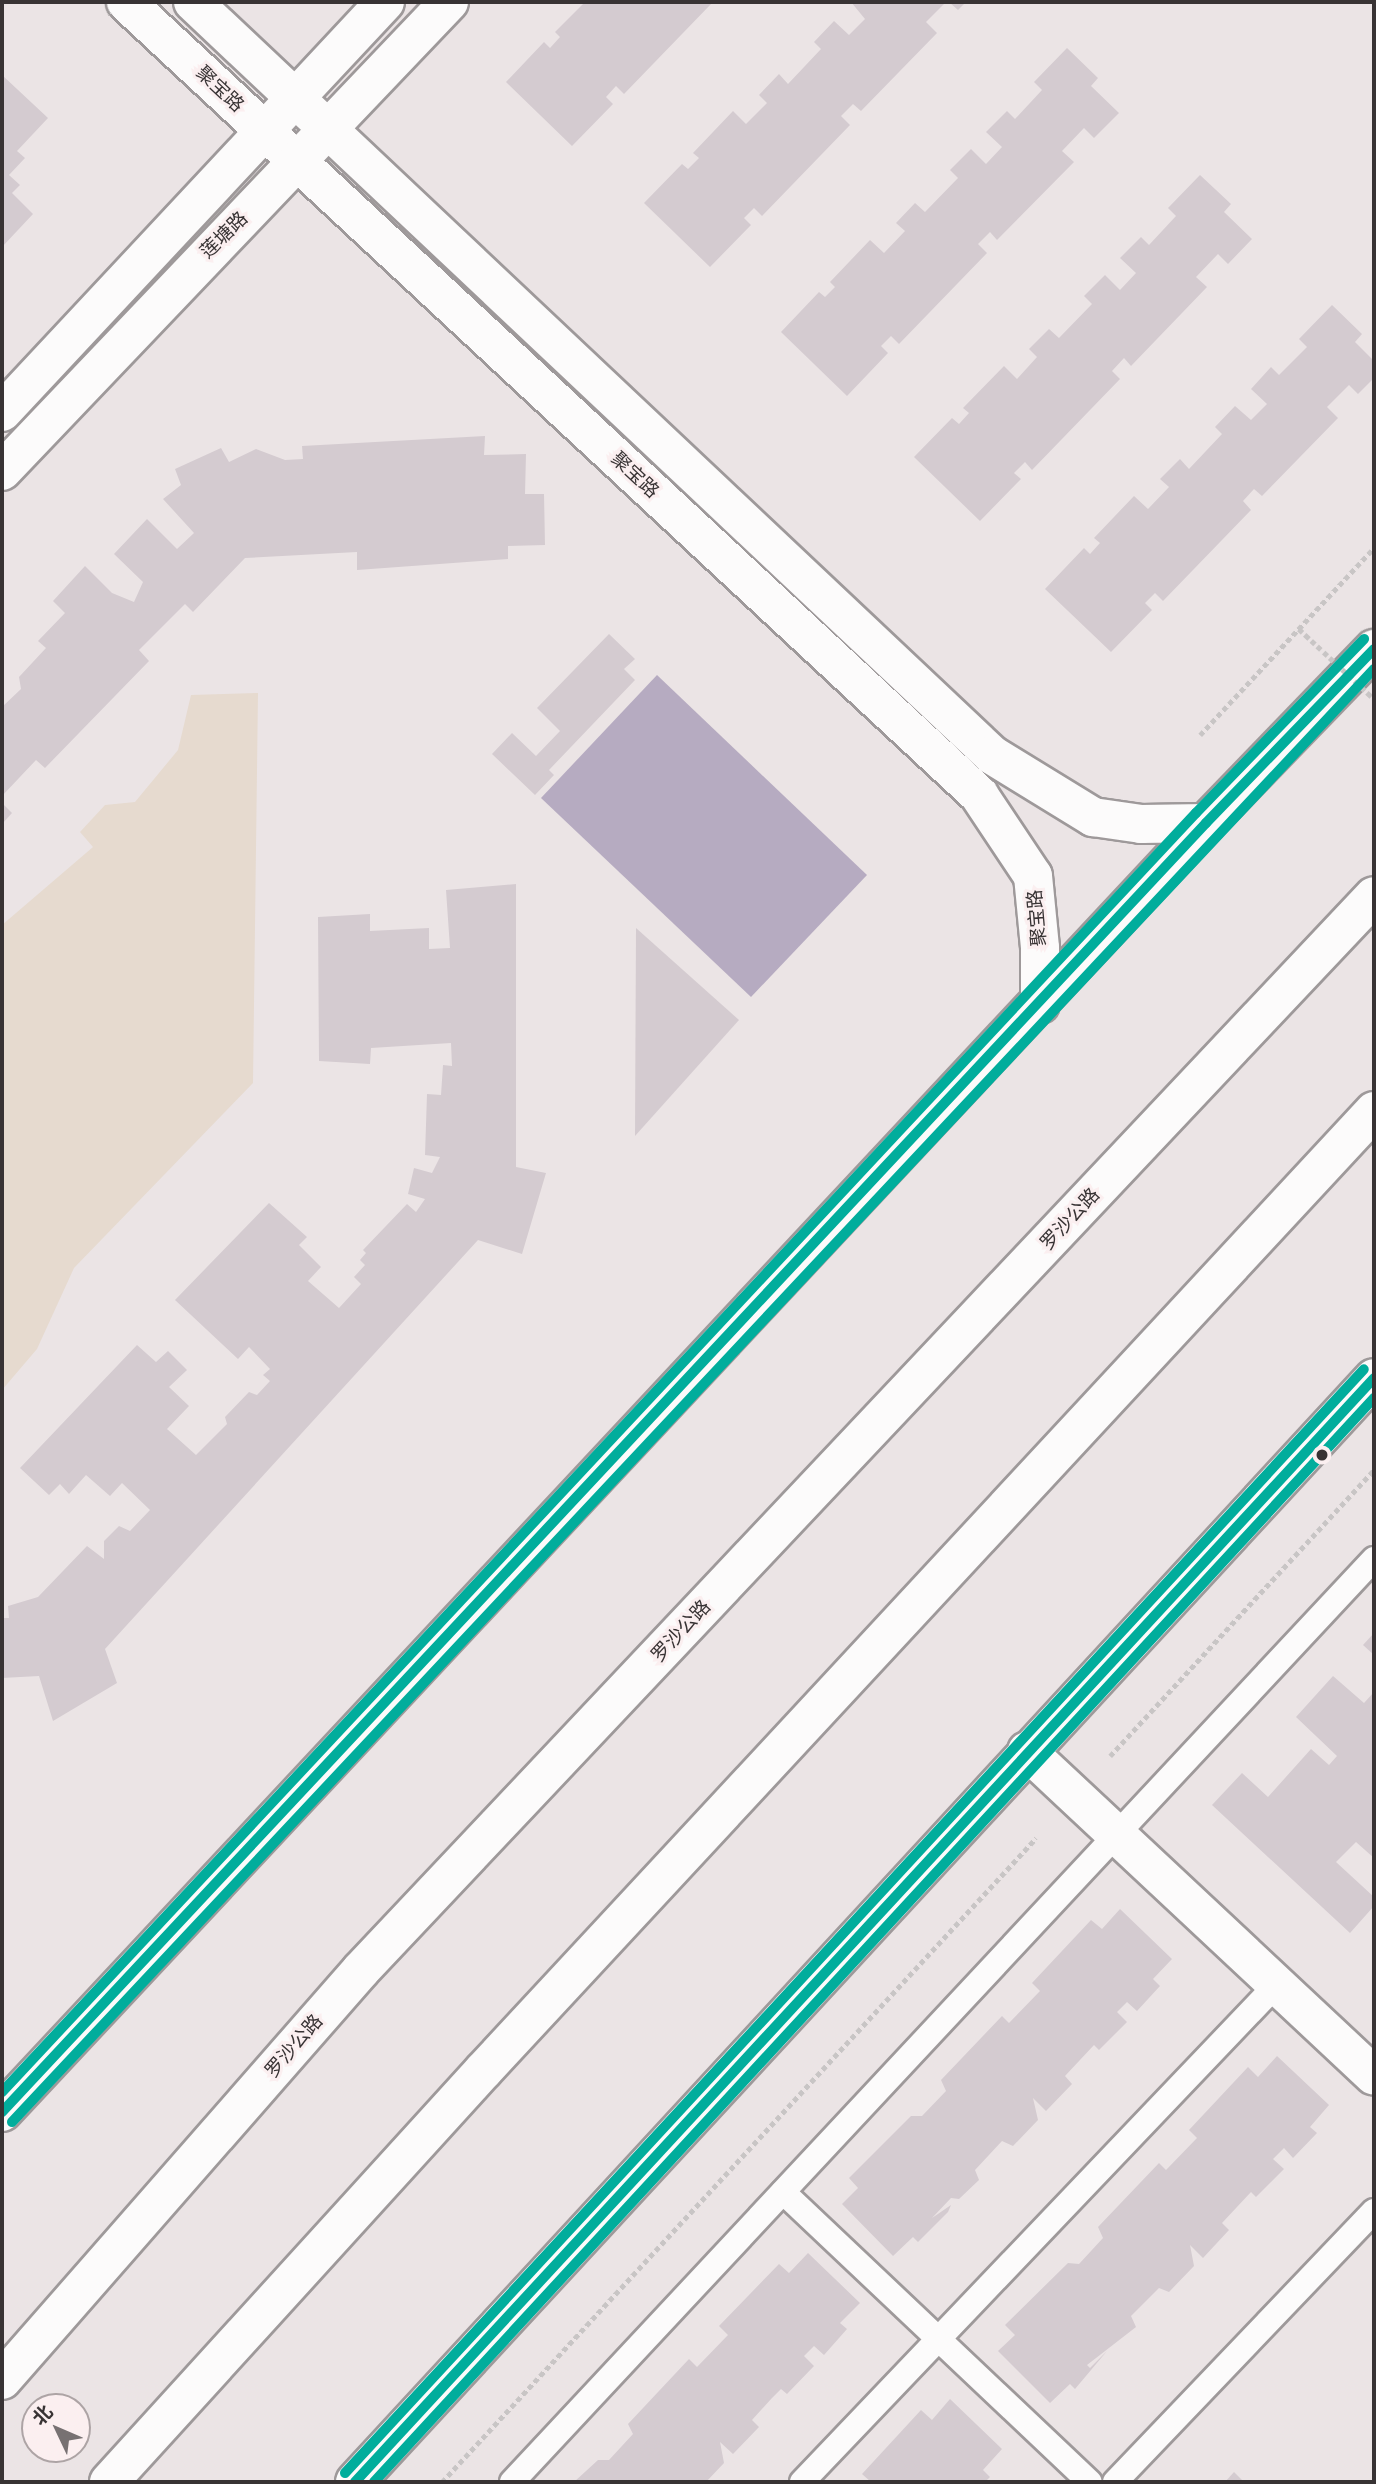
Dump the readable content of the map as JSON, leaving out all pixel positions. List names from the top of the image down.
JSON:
{
  "streets": {
    "main road": ["聚宝路", "莲塘路", "罗沙公路"]
  },
  "crossings": [
    ["聚宝路", "莲塘路"]
  ],
  "north": "top left"
}
